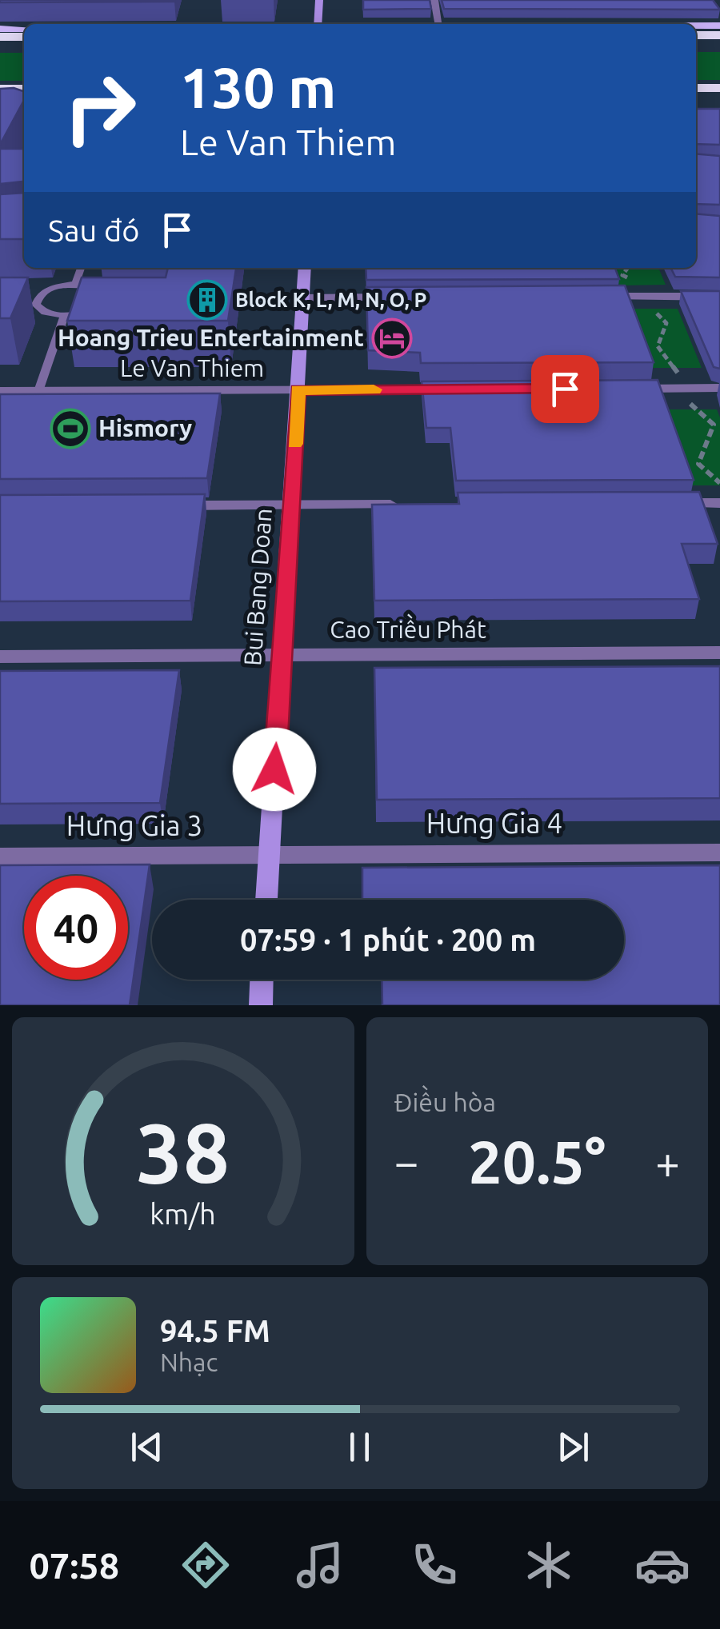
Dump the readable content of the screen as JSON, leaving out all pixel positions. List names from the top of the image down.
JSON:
{
  "streets": {
    "street": [
      "Le Van Thiem",
      "Bui Bang Doan",
      "Cao Triều Phát",
      "Hưng Gia 4",
      "Hưng Gia 3"
    ]
  },
  "crossings": [
    ["Le Van Thiem", "Bui Bang Doan"],
    ["Bui Bang Doan", "Cao Triều Phát"],
    ["Bui Bang Doan", "Hưng Gia 4"],
    ["Bui Bang Doan", "Hưng Gia 3"],
    ["Hưng Gia 4", "Hưng Gia 3"]
  ],
  "places": {
    "building": ["Block K, L, M, N, O, P"],
    "hotel": ["Hoang Trieu Entertainment"],
    "sports": ["Hismory"]
  },
  "page": {
    "turn": ["130 m", "Le Van Thiem"],
    "then": "Sau đó",
    "limit": "40",
    "trip": "07:59 · 1 phút · 200 m",
    "tile": "Điều hòa",
    "heat": ["−", "20.5°", "+"],
    "song": ["94.5 FM", "Nhạc"],
    "tabs": "07:58",
    "gauge": ["38", "km/h"]
  }
}
